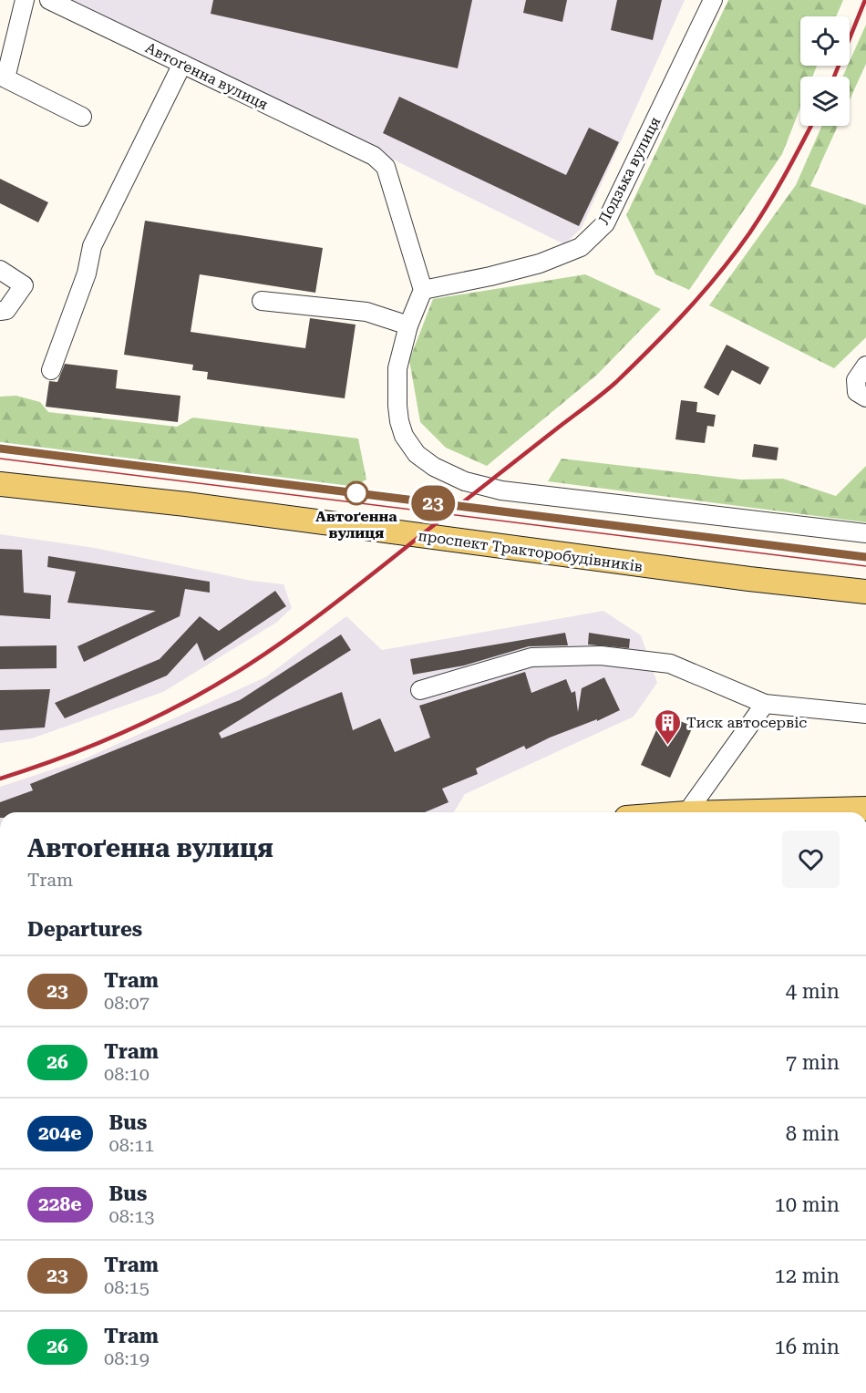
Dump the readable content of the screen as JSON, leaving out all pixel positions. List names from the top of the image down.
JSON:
{
  "streets": {
    "main road": ["проспект Тракторобудівників"],
    "street": ["Автоґенна вулиця", "Лодзька вулиця"]
  },
  "crossings": [
    ["Автоґенна вулиця", "Лодзька вулиця"]
  ],
  "places": {
    "other": ["Автоґенна вулиця"],
    "building": ["Тиск автосервіс"]
  },
  "lines": ["tram line 23"],
  "page": {
    "on_map": "23",
    "heading": [
      ["Автоґенна вулиця", "Tram"],
      "Departures"
    ],
    "list": [
      {
        "mark": "23",
        "name": "Tram",
        "note": "08:07",
        "value": "4 min"
      },
      {
        "mark": "26",
        "name": "Tram",
        "note": "08:10",
        "value": "7 min"
      },
      {
        "mark": "204е",
        "name": "Bus",
        "note": "08:11",
        "value": "8 min"
      },
      {
        "mark": "228е",
        "name": "Bus",
        "note": "08:13",
        "value": "10 min"
      },
      {
        "mark": "23",
        "name": "Tram",
        "note": "08:15",
        "value": "12 min"
      },
      {
        "mark": "26",
        "name": "Tram",
        "note": "08:19",
        "value": "16 min"
      }
    ]
  }
}
